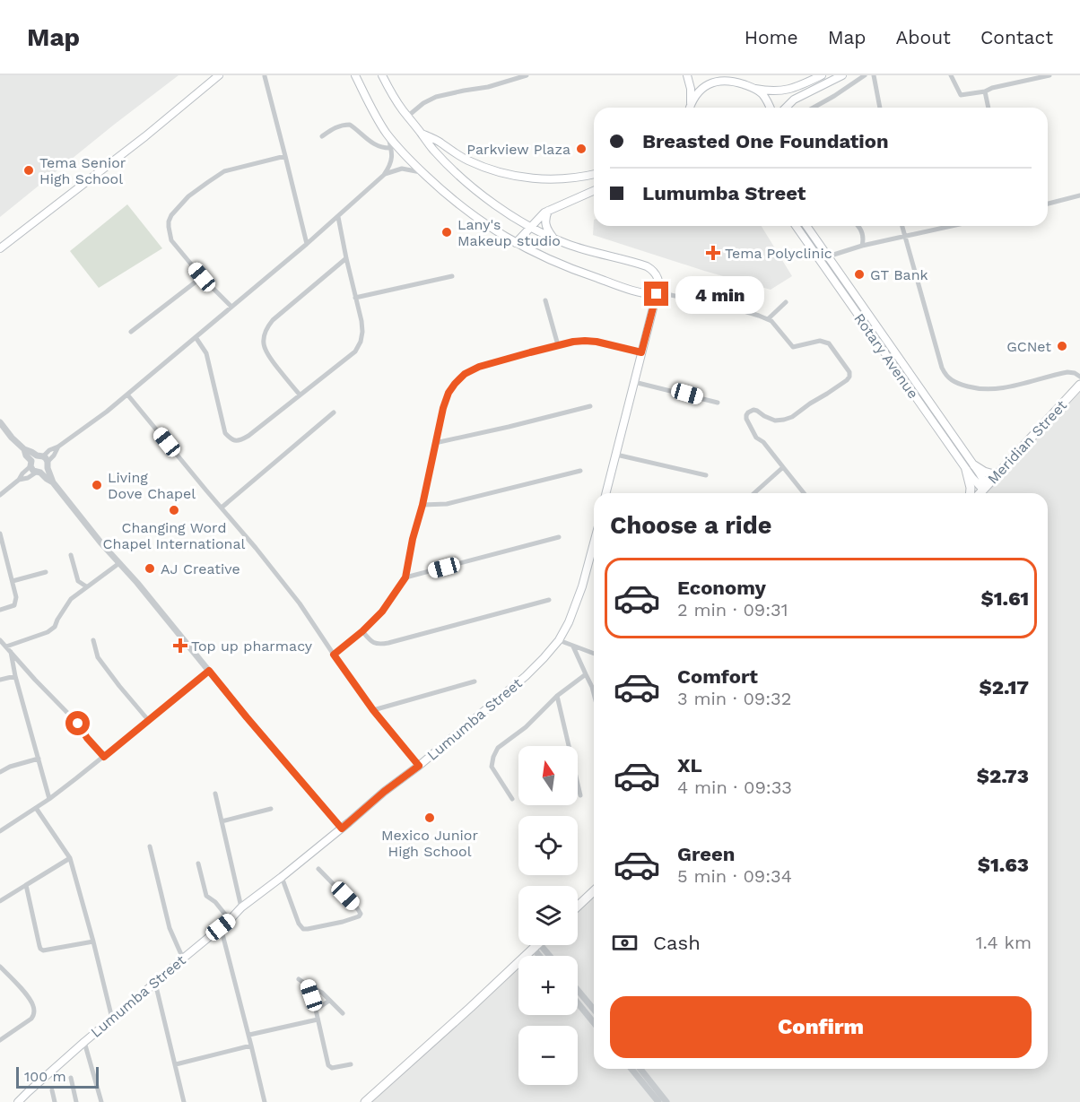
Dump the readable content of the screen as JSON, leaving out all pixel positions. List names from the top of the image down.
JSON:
{
  "streets": {
    "main road": ["Rotary Avenue", "Meridian Street", "Lumumba Street"]
  },
  "crossings": [
    ["Rotary Avenue", "Meridian Street"]
  ],
  "places": {
    "other": [
      "Parkview Plaza",
      "Tema Senior High School",
      "Lany's Makeup studio",
      "GT Bank",
      "GCNet",
      "Living Dove Chapel",
      "Changing Word Chapel International",
      "AJ Creative",
      "Mexico Junior High School"
    ],
    "health": ["Tema Polyclinic", "Top up pharmacy"]
  },
  "scale_bar": "100 m",
  "north": "top",
  "page": {
    "header": "Map",
    "nav": [
      "Home",
      "Map",
      "About",
      "Contact"
    ],
    "banner": ["Breasted One Foundation", "Lumumba Street"],
    "bubble": "4 min",
    "heading": "Choose a ride",
    "list": [
      {
        "name": "Economy",
        "note": "2 min · 09:31",
        "value": "$1.61"
      },
      {
        "name": "Comfort",
        "note": "3 min · 09:32",
        "value": "$2.17"
      },
      {
        "name": "XL",
        "note": "4 min · 09:33",
        "value": "$2.73"
      },
      {
        "name": "Green",
        "note": "5 min · 09:34",
        "value": "$1.63"
      }
    ],
    "map_buttons": ["+", "−"],
    "pay": ["Cash", "1.4 km"],
    "buttons": "Confirm",
    "scale": "100 m"
  }
}
